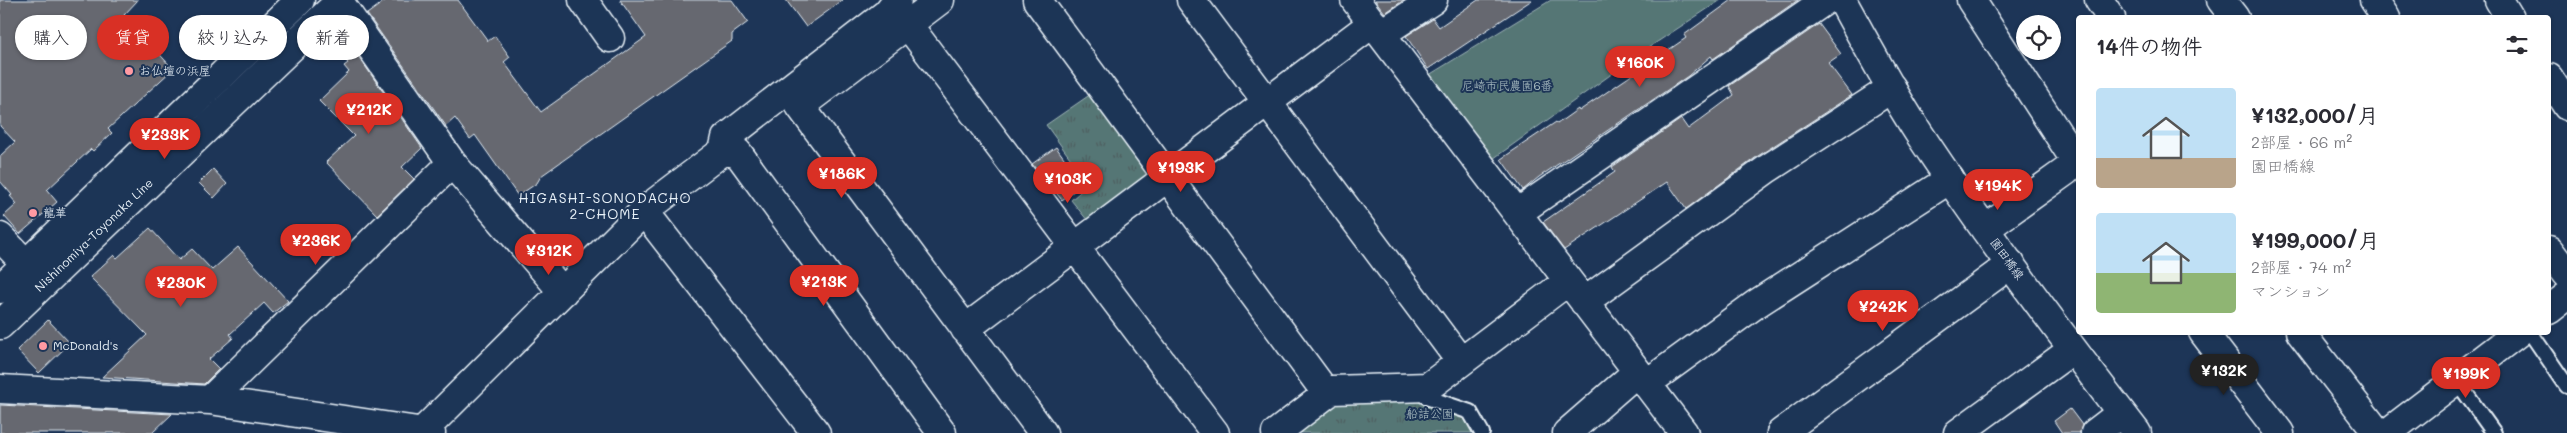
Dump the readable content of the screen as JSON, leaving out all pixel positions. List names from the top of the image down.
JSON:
{
  "streets": {
    "street": ["Nishinomiya-Toyonaka Line", "園田橋線"]
  },
  "districts": ["HIGASHI-SONODACHO 2-CHOME"],
  "parks": ["尼崎市民農園6番", "船詰公園"],
  "places": ["お仏壇の浜屋", "龍華", "McDonald's"],
  "page": {
    "chip": [
      "購入",
      "賃貸",
      "絞り込み",
      "新着"
    ],
    "heading": "14件の物件",
    "price": [
      "¥160K",
      "¥212K",
      "¥233K",
      "¥193K",
      "¥186K",
      "¥103K",
      "¥194K",
      "¥236K",
      "¥312K",
      "¥213K",
      "¥230K",
      "¥242K",
      "¥132K",
      "¥199K"
    ],
    "list": [
      {
        "name": "¥132,000/月",
        "note": "2部屋 · 66 m² · 園田橋線"
      },
      {
        "name": "¥199,000/月",
        "note": "2部屋 · 74 m² · マンション"
      }
    ]
  }
}
